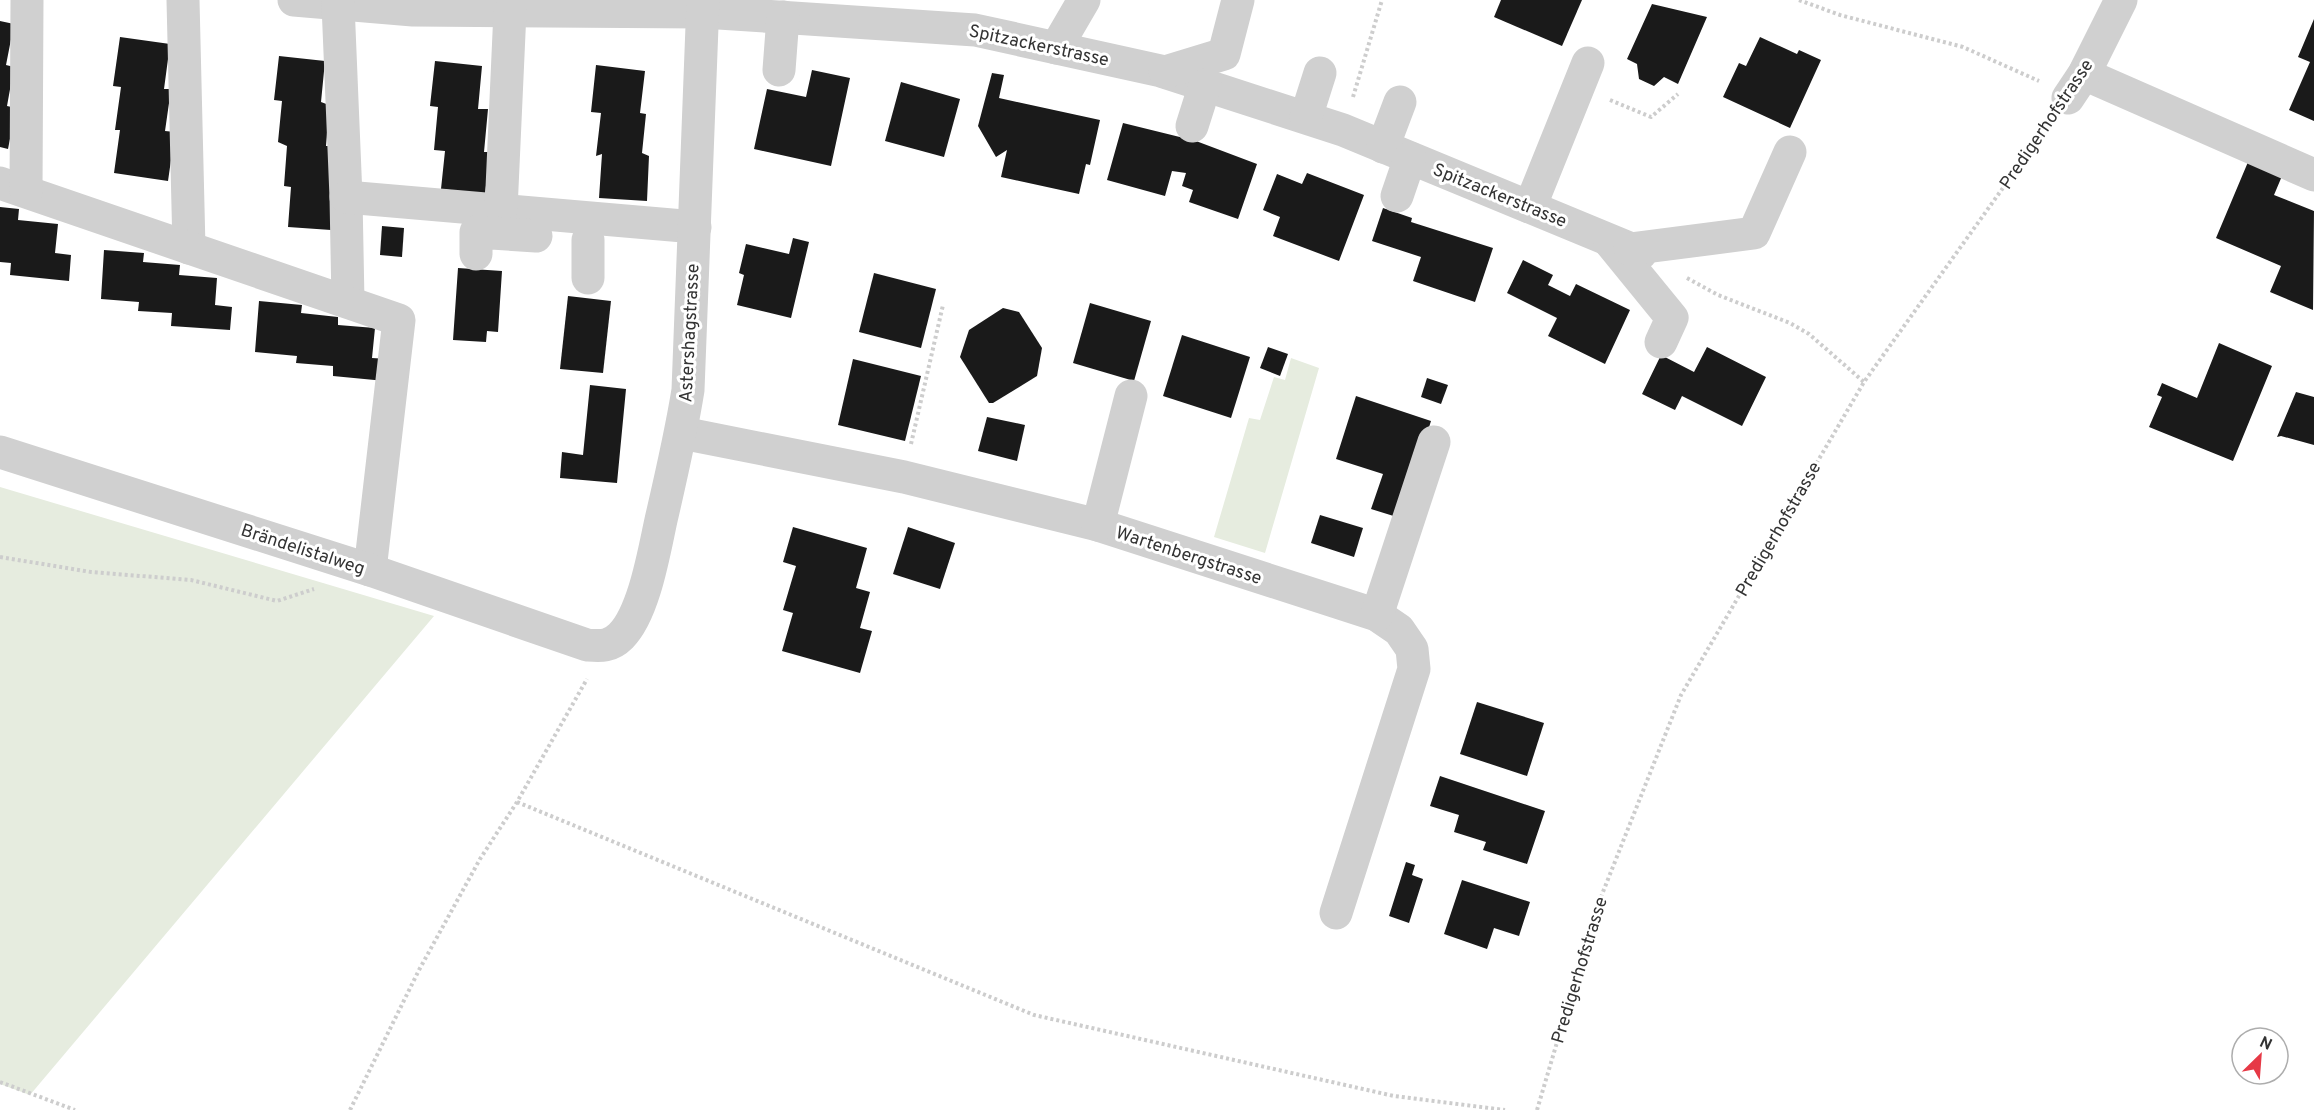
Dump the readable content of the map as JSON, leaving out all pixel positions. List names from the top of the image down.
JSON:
{
  "streets": {
    "street": [
      "Spitzackerstrasse",
      "Predigerhofstrasse",
      "Astershagstrasse",
      "Brändelistalweg",
      "Wartenbergstrasse"
    ]
  },
  "crossings": [
    ["Spitzackerstrasse", "Astershagstrasse"],
    ["Astershagstrasse", "Brändelistalweg"],
    ["Astershagstrasse", "Wartenbergstrasse"]
  ],
  "north": "top right"
}
